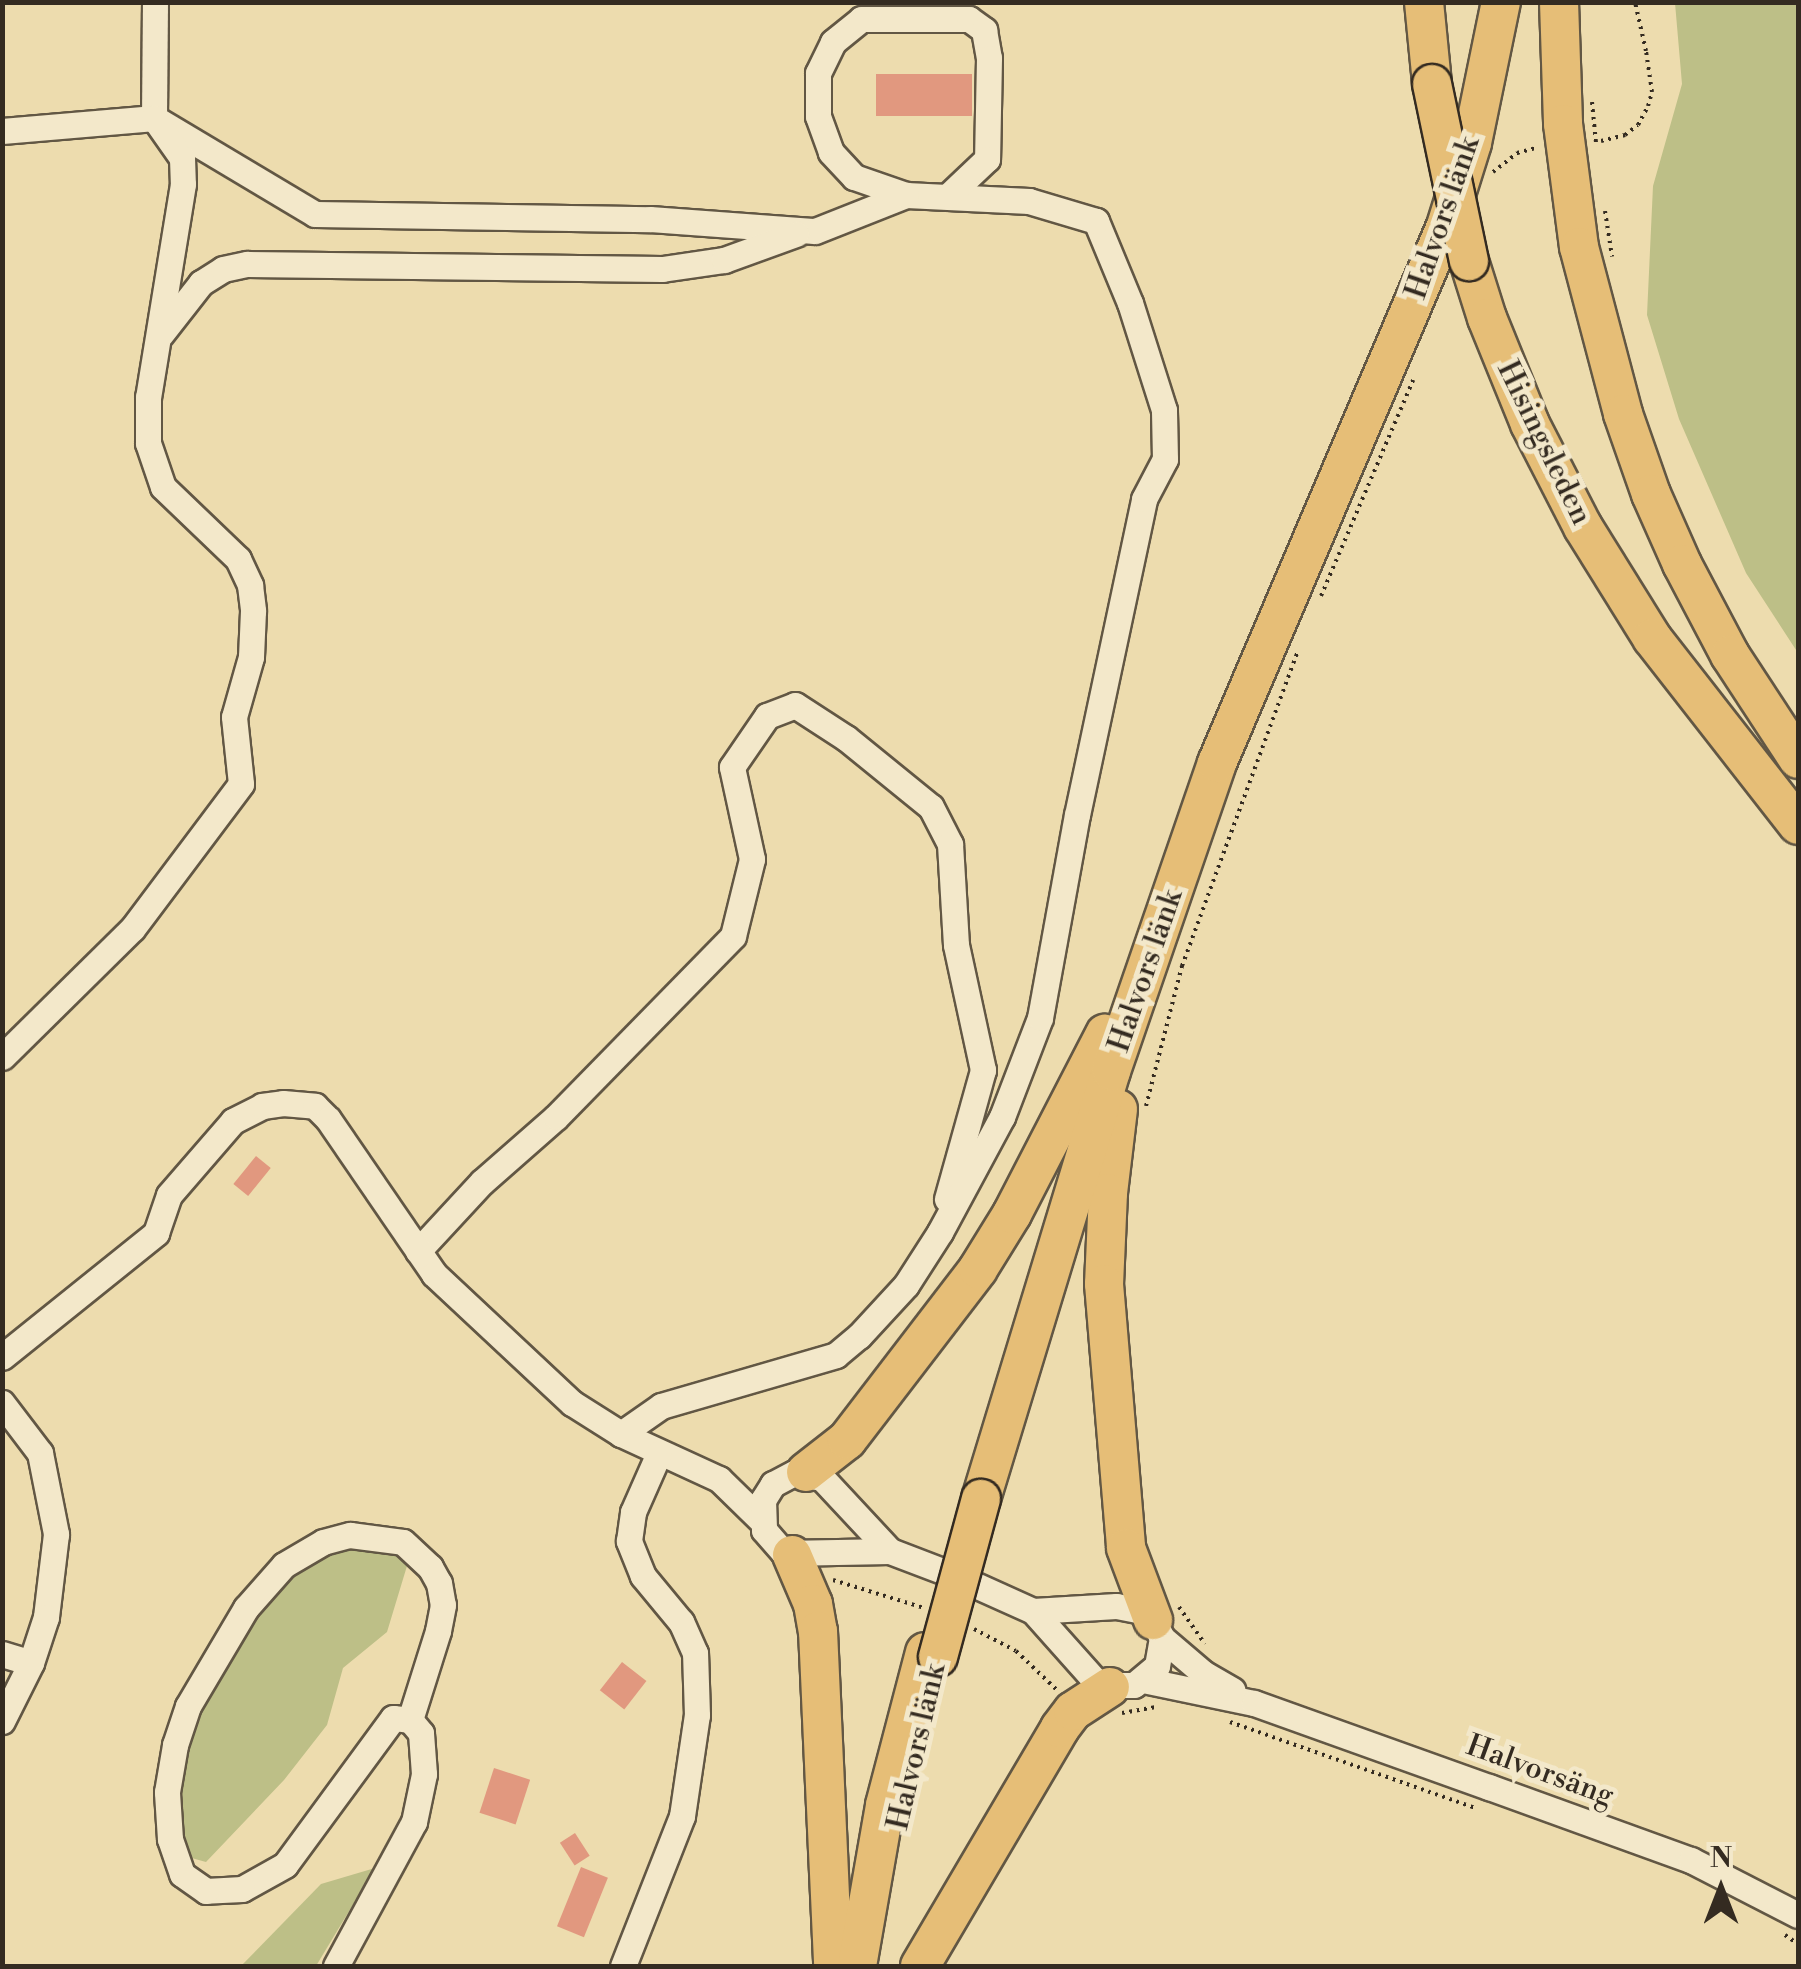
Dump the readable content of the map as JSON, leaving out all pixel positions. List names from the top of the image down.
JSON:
{
  "streets": {
    "highway": ["Halvors länk", "Hisingsleden"],
    "street": ["Halvorsäng"]
  },
  "north": "top"
}
